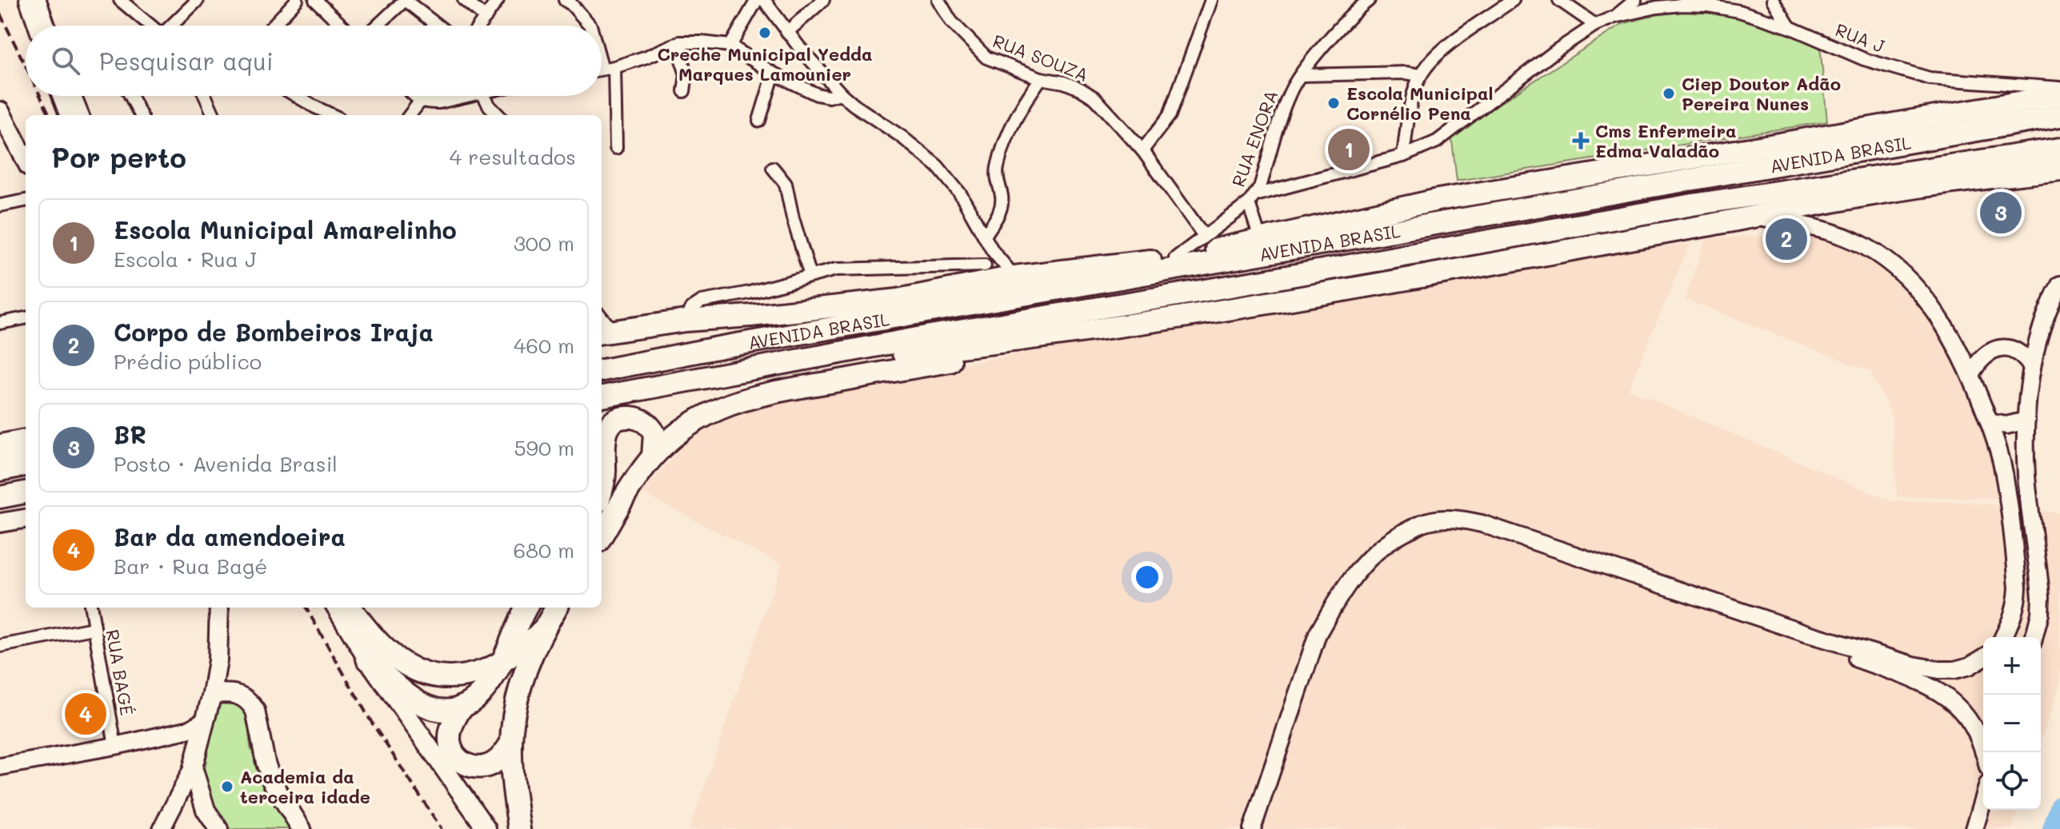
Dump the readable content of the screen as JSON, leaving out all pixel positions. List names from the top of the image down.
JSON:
{
  "streets": {
    "highway": ["AVENIDA BRASIL"],
    "street": [
      "RUA J",
      "RUA SOUZA",
      "RUA ENORA",
      "RUA BAGÉ"
    ]
  },
  "crossings": [
    ["RUA J", "RUA ENORA"],
    ["RUA SOUZA", "RUA ENORA"],
    ["RUA ENORA", "AVENIDA BRASIL"]
  ],
  "places": {
    "other": [
      "Creche Municipal Yedda Marques Lamounier",
      "Ciep Doutor Adão Pereira Nunes",
      "Escola Municipal Cornélio Pena",
      "Academia da terceira idade"
    ],
    "health": ["Cms Enfermeira Edma Valadão"]
  },
  "page": {
    "search": "Pesquisar aqui",
    "heading": ["Por perto", "4 resultados"],
    "pins": [
      "1",
      "3",
      "2",
      "4"
    ],
    "list": [
      {
        "mark": "1",
        "name": "Escola Municipal Amarelinho",
        "note": "Escola · Rua J",
        "value": "300 m"
      },
      {
        "mark": "2",
        "name": "Corpo de Bombeiros Iraja",
        "note": "Prédio público",
        "value": "460 m"
      },
      {
        "mark": "3",
        "name": "BR",
        "note": "Posto · Avenida Brasil",
        "value": "590 m"
      },
      {
        "mark": "4",
        "name": "Bar da amendoeira",
        "note": "Bar · Rua Bagé",
        "value": "680 m"
      }
    ],
    "map_buttons": ["+", "−"]
  }
}
